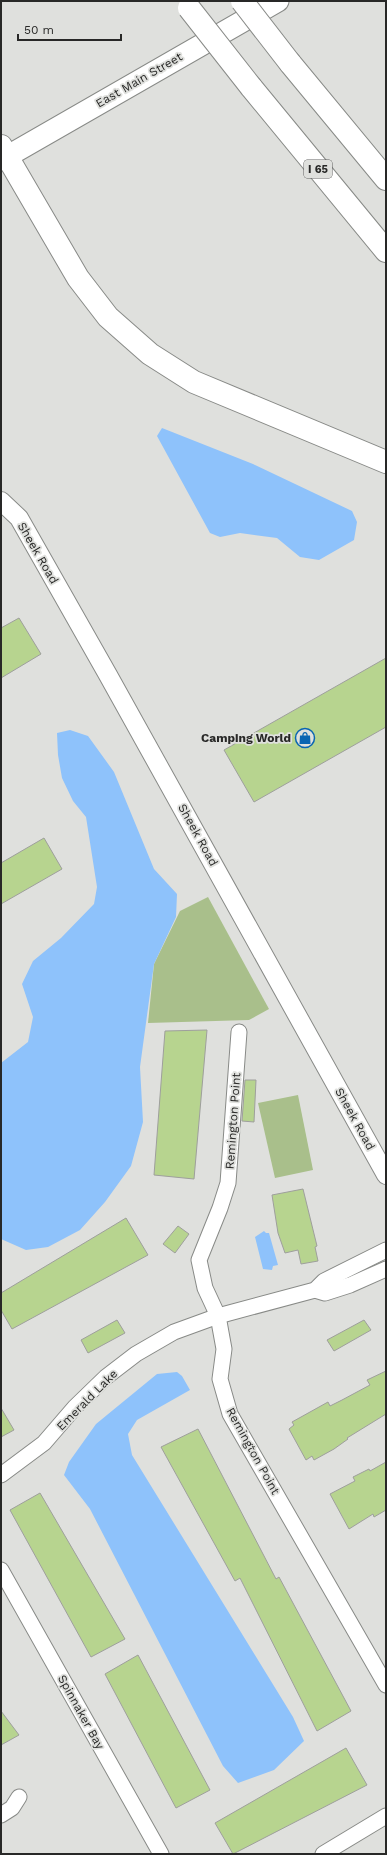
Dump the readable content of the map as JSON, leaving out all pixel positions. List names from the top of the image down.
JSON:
{
  "streets": {
    "highway": ["I 65"],
    "main road": ["East Main Street"],
    "street": [
      "Sheek Road",
      "Remington Point",
      "Emerald Lake",
      "Spinnaker Bay"
    ]
  },
  "crossings": [
    ["Remington Point", "Emerald Lake"]
  ],
  "places": {
    "shop": ["Camping World"]
  },
  "scale_bar": "50 m"
}
